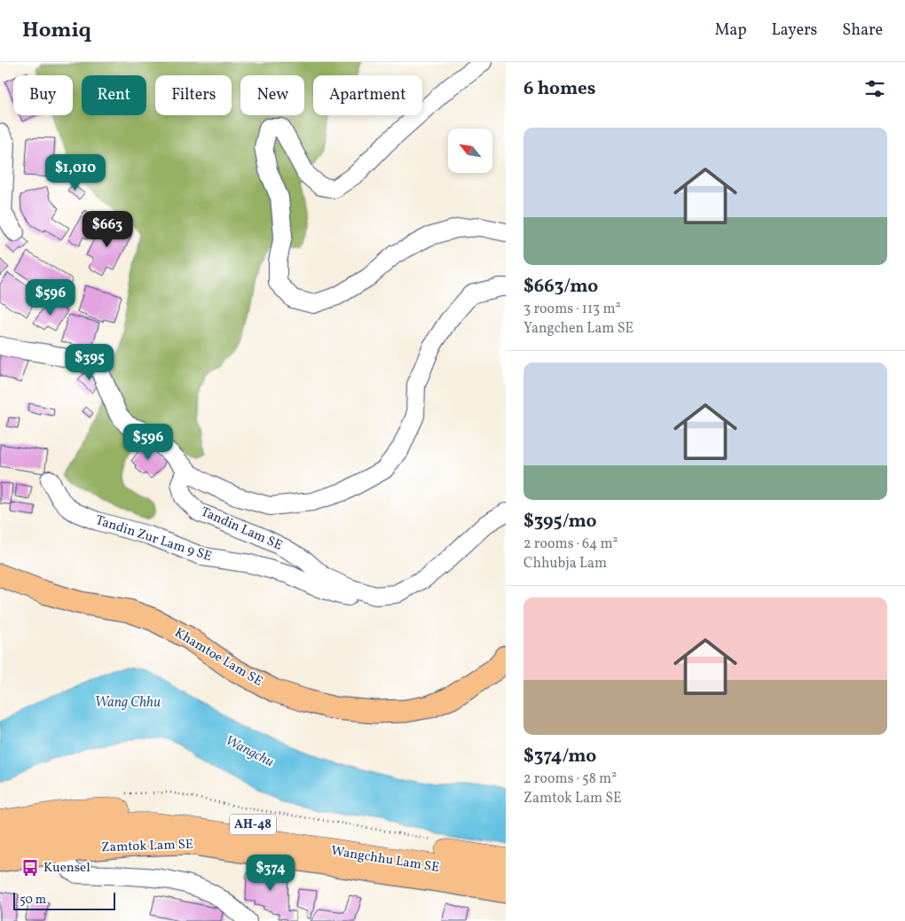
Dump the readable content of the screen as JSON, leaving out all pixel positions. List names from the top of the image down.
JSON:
{
  "streets": {
    "highway": ["AH-48", "Wangchhu Lam SE"],
    "main road": ["Khamtoe Lam SE", "Zamtok Lam SE"],
    "street": ["Tandin Lam SE", "Tandin Zur Lam 9 SE"]
  },
  "crossings": [
    ["Tandin Lam SE", "Tandin Zur Lam 9 SE"]
  ],
  "water": ["Wang Chhu", "Wangchu"],
  "places": {
    "bus stop": ["Kuensel"]
  },
  "scale_bar": "50 m",
  "north": "top left",
  "page": {
    "header": "Homiq",
    "nav": ["Map", "Layers", "Share"],
    "heading": "6 homes",
    "chip": [
      "Buy",
      "Rent",
      "Filters",
      "New",
      "Apartment"
    ],
    "list": [
      {
        "name": "$663/mo",
        "note": "3 rooms · 113 m² · Yangchen Lam SE"
      },
      {
        "name": "$395/mo",
        "note": "2 rooms · 64 m² · Chhubja Lam"
      },
      {
        "name": "$374/mo",
        "note": "2 rooms · 58 m² · Zamtok Lam SE"
      }
    ],
    "price": [
      "$1,010",
      "$663",
      "$596",
      "$395",
      "$596",
      "$374"
    ],
    "scale": "50 m"
  }
}
